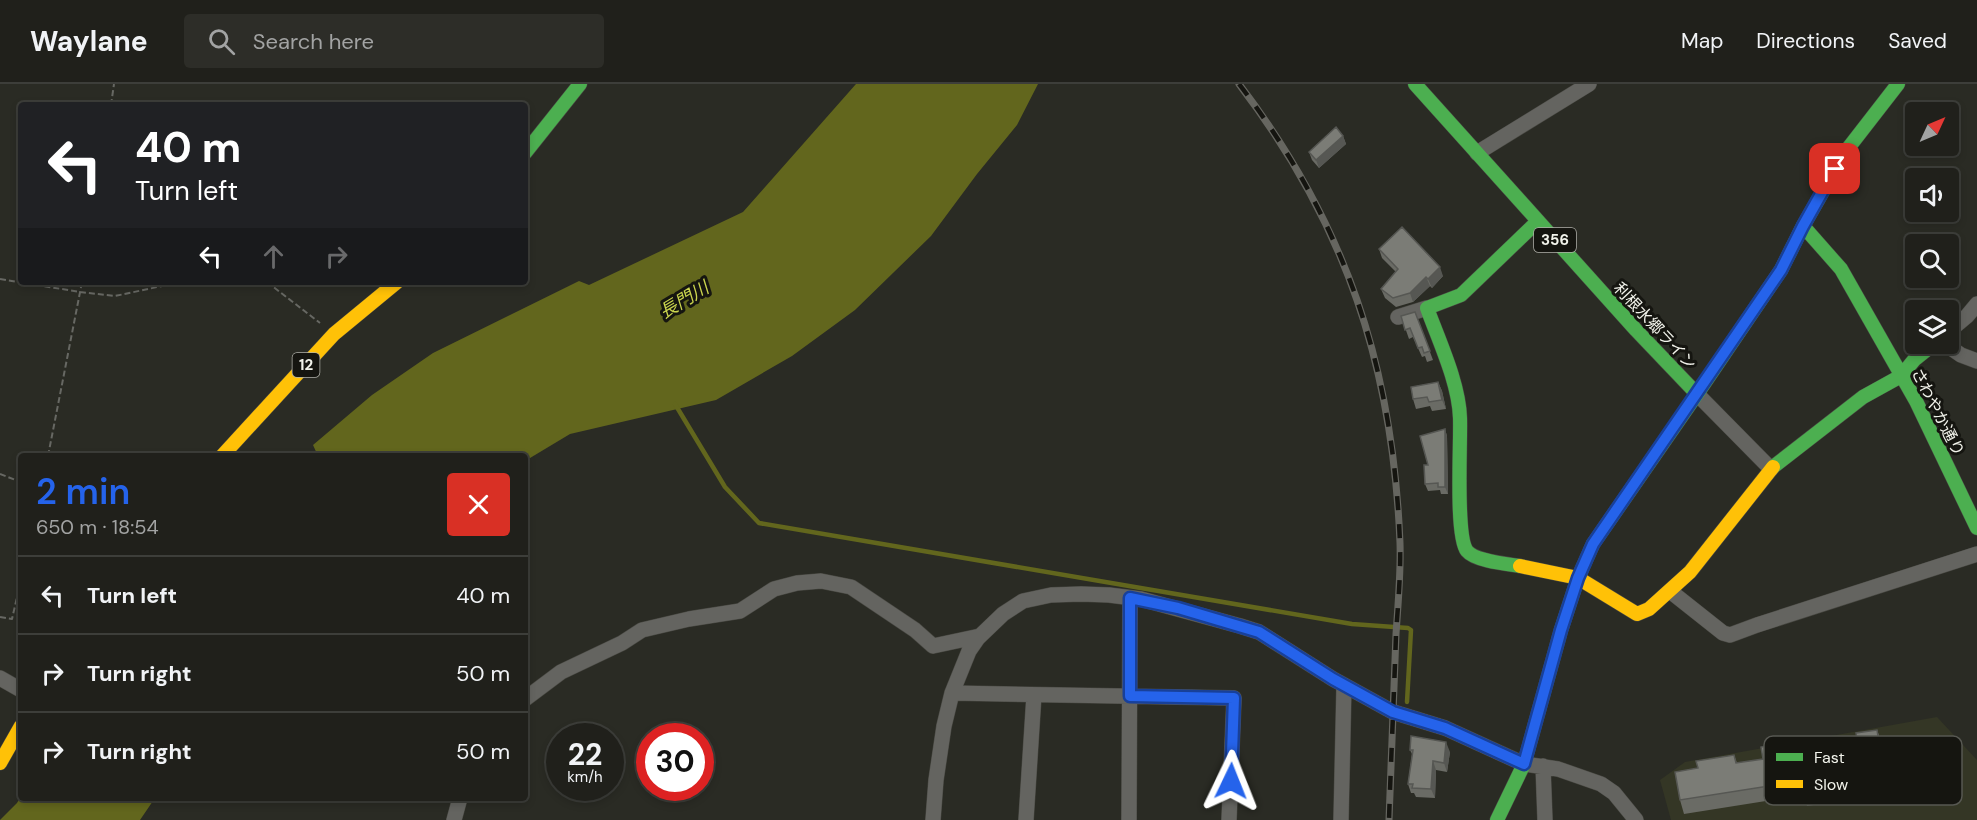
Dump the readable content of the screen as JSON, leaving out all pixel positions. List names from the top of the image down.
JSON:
{
  "streets": {
    "main road": [
      "356",
      "利根水郷ライン",
      "12",
      "さわやか通り"
    ]
  },
  "crossings": [
    ["利根水郷ライン", "さわやか通り"]
  ],
  "water": ["長門川"],
  "legend": ["Fast", "Slow"],
  "north": "top right",
  "page": {
    "header": "Waylane",
    "search": "Search here",
    "nav": ["Map", "Directions", "Saved"],
    "turn": ["40 m", "Turn left"],
    "heading": ["2 min", "650 m · 18:54"],
    "list": [
      {
        "name": "Turn left",
        "value": "40 m"
      },
      {
        "name": "Turn right",
        "value": "50 m"
      },
      {
        "name": "Turn right",
        "value": "50 m"
      }
    ],
    "speed": "22 km/h",
    "limit": "30"
  }
}
